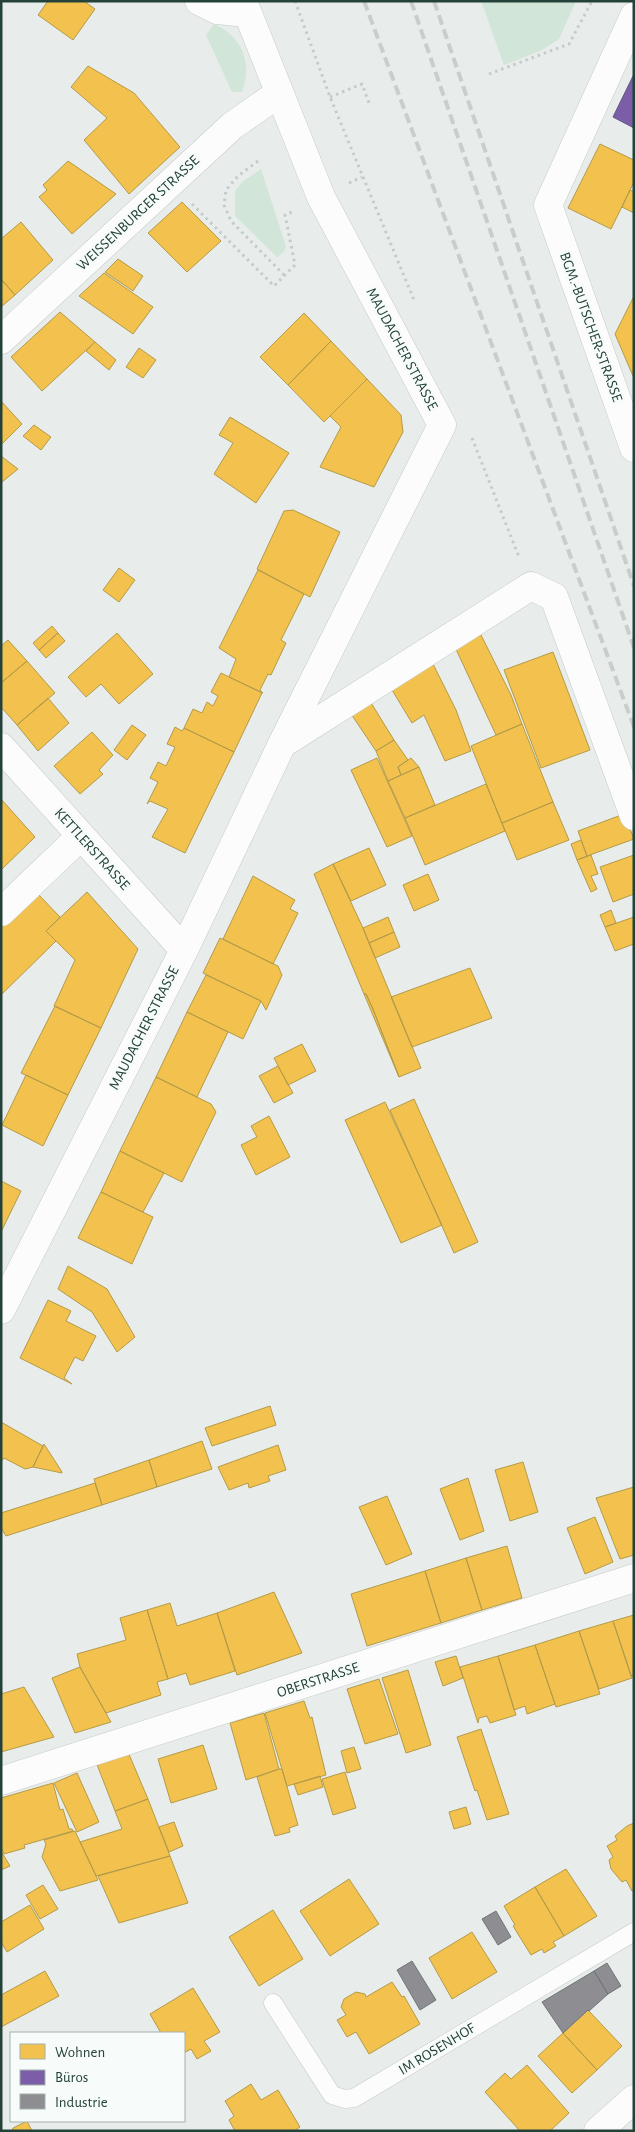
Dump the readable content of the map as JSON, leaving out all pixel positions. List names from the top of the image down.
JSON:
{
  "streets": {
    "street": [
      "WEISSENBURGER STRASSE",
      "BGM.-BUTSCHER-STRASSE",
      "MAUDACHER STRASSE",
      "KETTLERSTRASSE",
      "OBERSTRASSE"
    ],
    "lane": ["IM ROSENHOF"]
  },
  "crossings": [
    ["WEISSENBURGER STRASSE", "MAUDACHER STRASSE"],
    ["MAUDACHER STRASSE", "KETTLERSTRASSE"]
  ],
  "legend": ["Wohnen", "Büros", "Industrie"]
}
